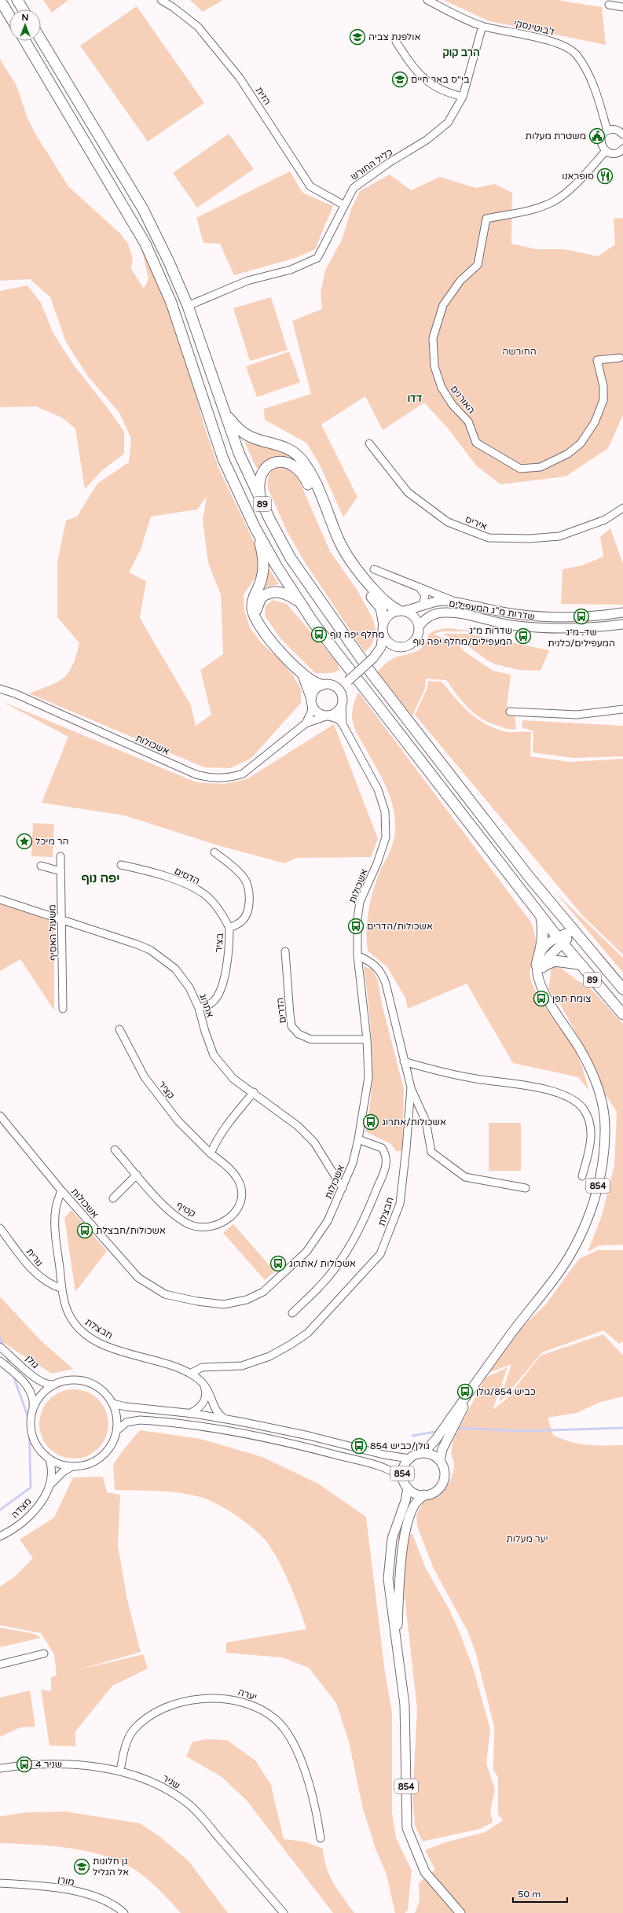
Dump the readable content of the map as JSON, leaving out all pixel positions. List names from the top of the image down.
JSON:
{
  "streets": {
    "highway": ["89"],
    "main road": ["שדרות מ\"ג המעפילים", "854"],
    "street": [
      "ז'בוטינסקי",
      "הזית",
      "כליל החורש",
      "האורנים",
      "איריס",
      "אשכולות",
      "הדסים",
      "משעול האסיף",
      "בציר",
      "אתרוג",
      "הדרים",
      "קציר",
      "קטיף",
      "חבצלת",
      "נורית",
      "גולן",
      "מצדה",
      "יערה",
      "שניר",
      "מורן"
    ]
  },
  "crossings": [
    ["ז'בוטינסקי", "כליל החורש"],
    ["הזית", "כליל החורש"],
    ["כליל החורש", "89"],
    ["אשכולות", "אתרוג"],
    ["אשכולות", "הדרים"],
    ["אשכולות", "חבצלת"],
    ["הדסים", "בציר"],
    ["משעול האסיף", "אתרוג"],
    ["בציר", "אתרוג"],
    ["קציר", "קטיף"],
    ["חבצלת", "נורית"],
    ["גולן", "מצדה"],
    ["יערה", "שניר"]
  ],
  "districts": ["הרב קוק", "דדו", "יפה נוף"],
  "parks": ["החורשה", "יער מעלות"],
  "places": {
    "school or university": ["אולפנת צביה", "בי\"ס באר חיים", "גן חלונות אל הגליל"],
    "public building": ["משטרת מעלות"],
    "restaurant": ["סופראנו"],
    "bus stop": [
      "שד. מ״ג המעפילים/כלנית",
      "מחלף יפה נוף",
      "שדרות מ״ג המעפילים/מחלף יפה נוף",
      "אשכולות/הדרים",
      "צומת תפן",
      "אשכולות/אתרוג",
      "אשכולות/חבצלת",
      "אשכולות /אתרוג",
      "כביש 854/גולן",
      "גולן/כביש 854",
      "שניר 4"
    ],
    "place": ["הר מיכל"]
  },
  "scale_bar": "50 m",
  "north": "top"
}
